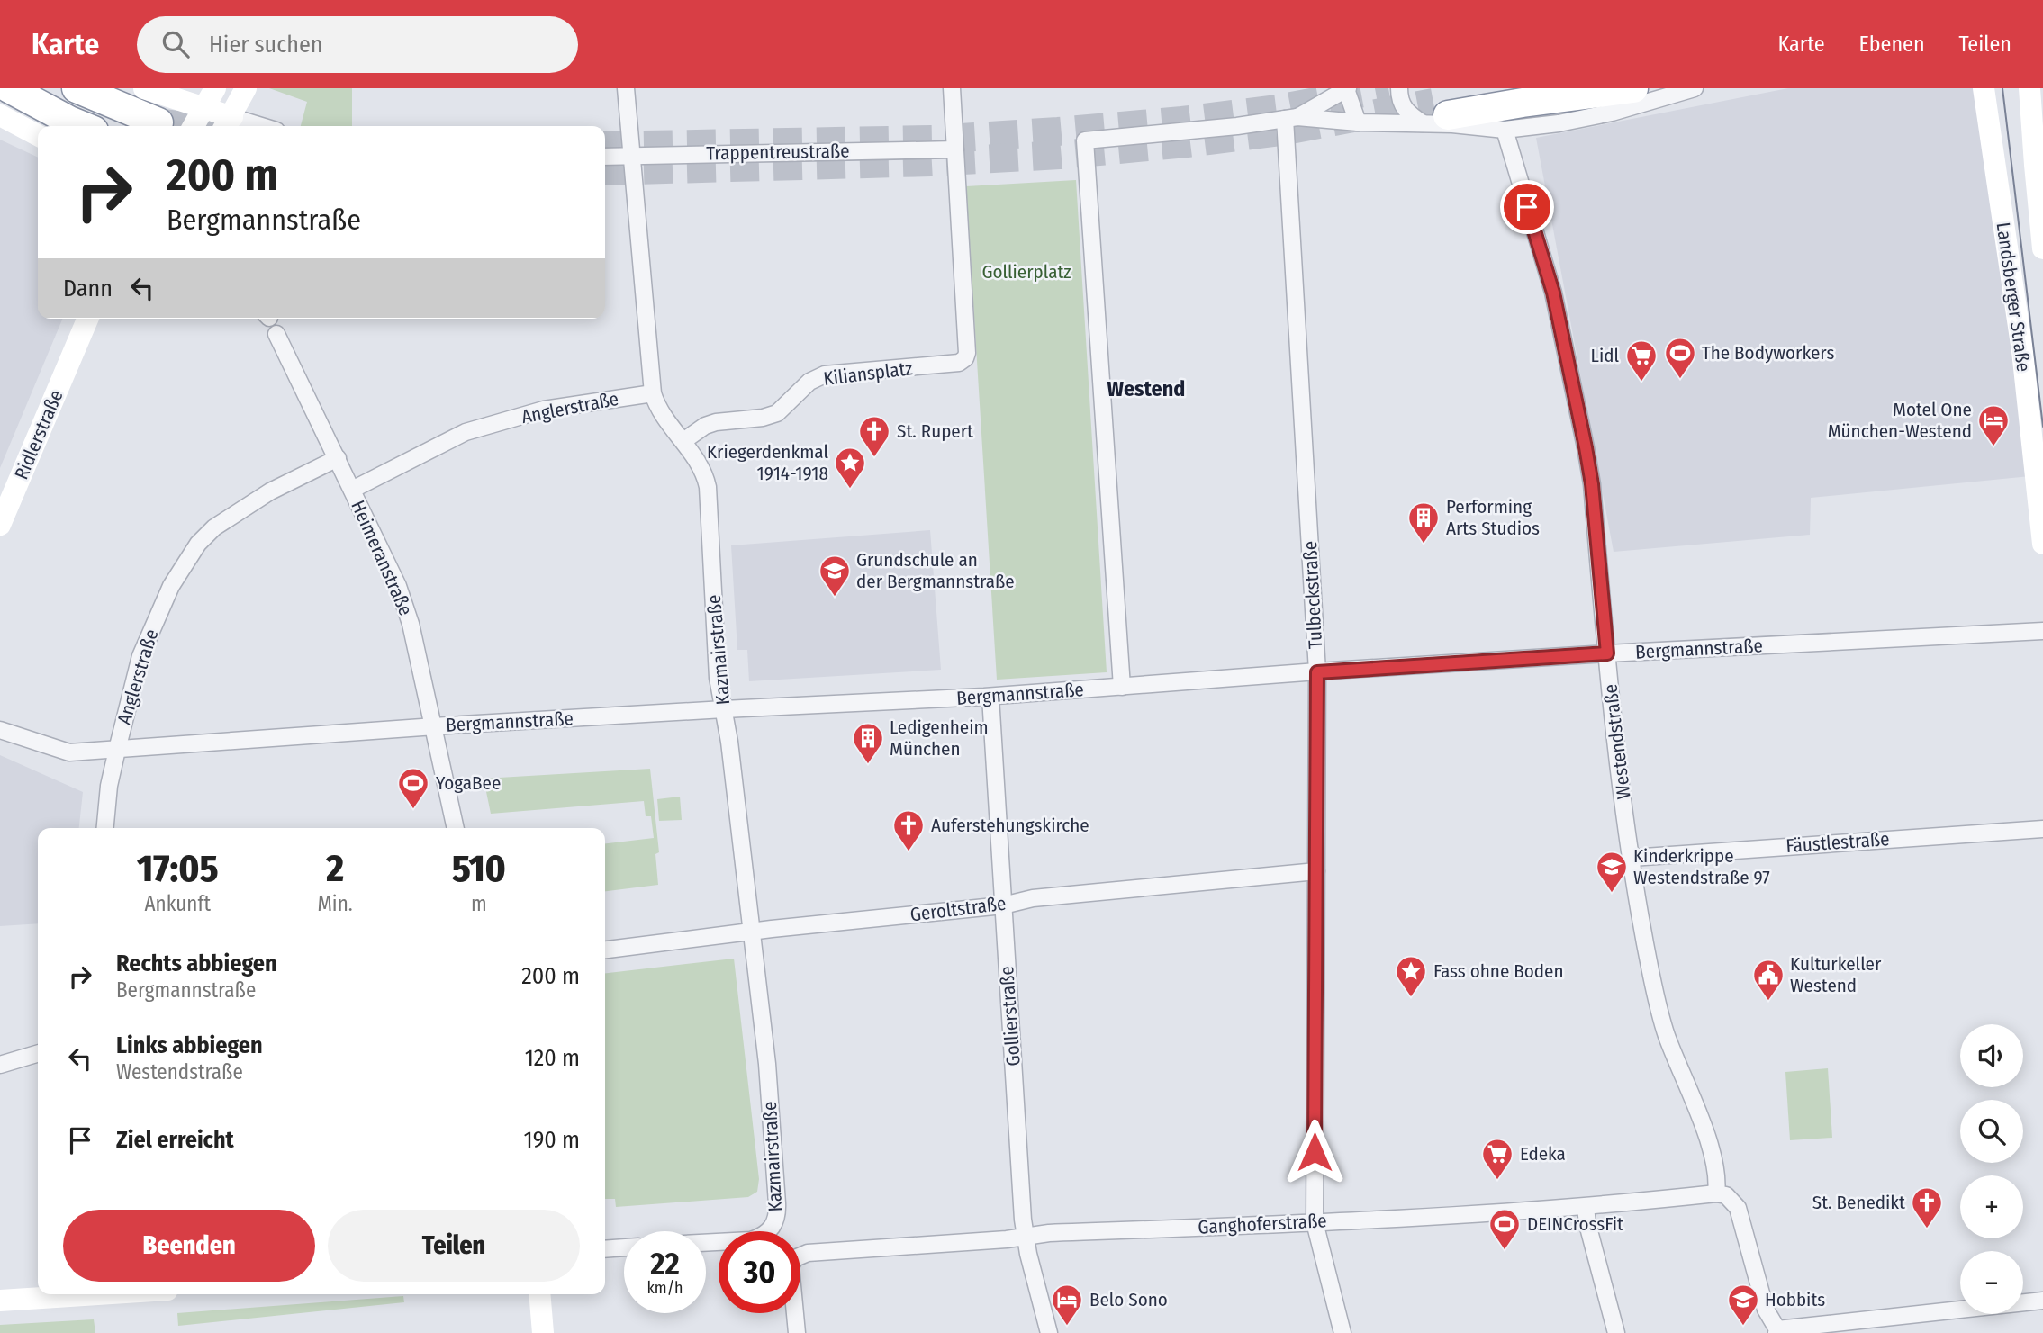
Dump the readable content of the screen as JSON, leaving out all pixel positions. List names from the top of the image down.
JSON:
{
  "streets": {
    "street": [
      "Trappentreustraße",
      "Landsberger Straße",
      "Kiliansplatz",
      "Anglerstraße",
      "Ridlerstraße",
      "Heimeranstraße",
      "Tulbeckstraße",
      "Bergmannstraße",
      "Kazmairstraße",
      "Westendstraße",
      "Fäustlestraße",
      "Geroltstraße",
      "Gollierstraße",
      "Ganghoferstraße"
    ]
  },
  "crossings": [
    ["Trappentreustraße", "Kiliansplatz"],
    ["Trappentreustraße", "Kazmairstraße"],
    ["Kiliansplatz", "Kazmairstraße"],
    ["Anglerstraße", "Heimeranstraße"],
    ["Anglerstraße", "Bergmannstraße"],
    ["Anglerstraße", "Kazmairstraße"],
    ["Heimeranstraße", "Bergmannstraße"],
    ["Tulbeckstraße", "Bergmannstraße"],
    ["Tulbeckstraße", "Geroltstraße"],
    ["Tulbeckstraße", "Ganghoferstraße"],
    ["Bergmannstraße", "Kazmairstraße"],
    ["Bergmannstraße", "Westendstraße"],
    ["Bergmannstraße", "Gollierstraße"],
    ["Kazmairstraße", "Geroltstraße"],
    ["Westendstraße", "Fäustlestraße"],
    ["Westendstraße", "Ganghoferstraße"],
    ["Geroltstraße", "Gollierstraße"],
    ["Gollierstraße", "Ganghoferstraße"]
  ],
  "districts": ["Westend"],
  "parks": ["Gollierplatz"],
  "places": {
    "sports": ["The Bodyworkers", "YogaBee", "DEINCrossFit"],
    "supermarket": ["Lidl", "Edeka"],
    "hotel": ["Motel One München-Westend", "Belo Sono"],
    "church": ["St. Rupert", "Auferstehungskirche", "St. Benedikt"],
    "place": ["Kriegerdenkmal 1914-1918", "Fass ohne Boden"],
    "building": ["Performing Arts Studios", "Ledigenheim München"],
    "school or university": ["Grundschule an der Bergmannstraße", "Kinderkrippe Westendstraße 97", "Hobbits"],
    "public building": ["Kulturkeller Westend"]
  },
  "page": {
    "header": "Karte",
    "search": "Hier suchen",
    "nav": ["Karte", "Ebenen", "Teilen"],
    "turn": ["200 m", "Bergmannstraße"],
    "then": "Dann",
    "eta": [
      "17:05",
      "Ankunft",
      "2",
      "Min.",
      "510",
      "m"
    ],
    "list": [
      {
        "name": "Rechts abbiegen",
        "note": "Bergmannstraße",
        "value": "200 m"
      },
      {
        "name": "Links abbiegen",
        "note": "Westendstraße",
        "value": "120 m"
      },
      {
        "name": "Ziel erreicht",
        "value": "190 m"
      }
    ],
    "map_buttons": ["+", "−"],
    "buttons": ["Beenden", "Teilen"],
    "speed": "22 km/h",
    "limit": "30"
  }
}
